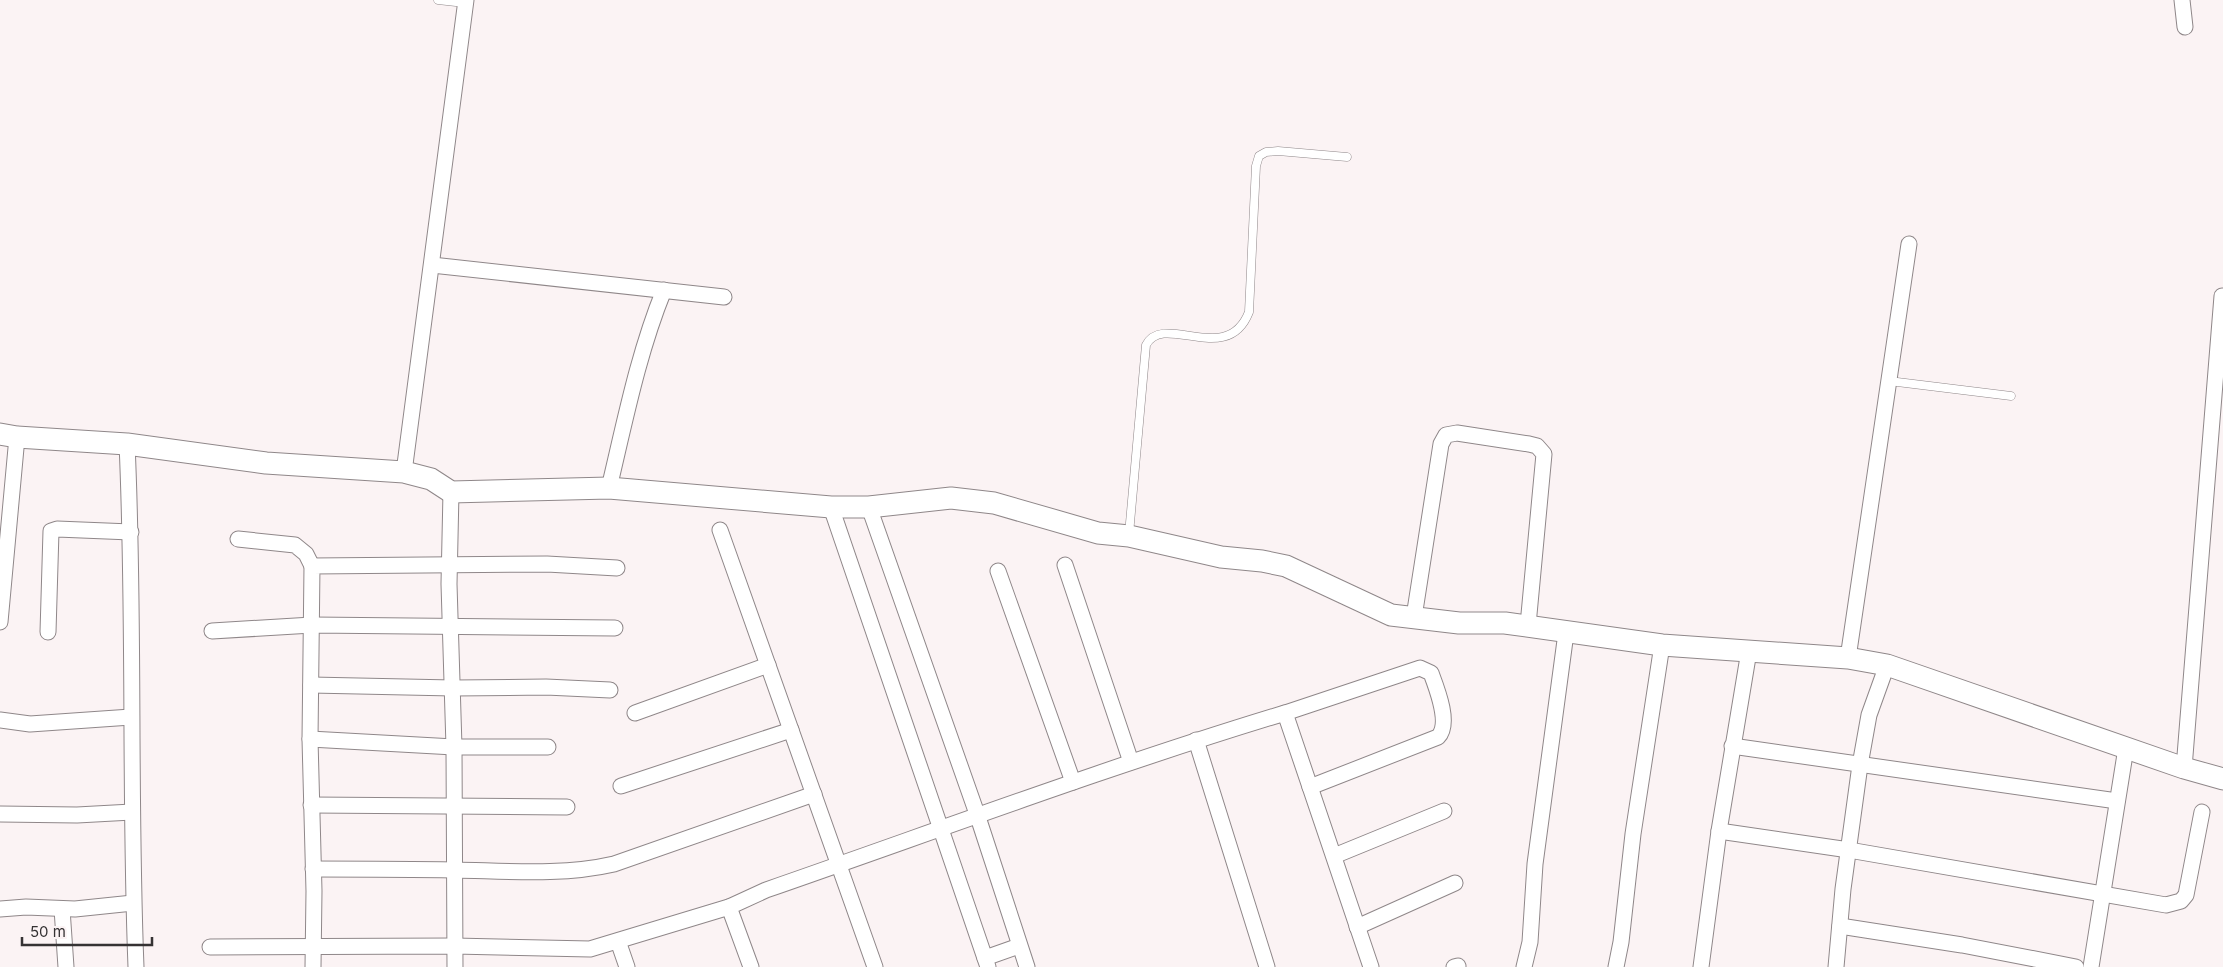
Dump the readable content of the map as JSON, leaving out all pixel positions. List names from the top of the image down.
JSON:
{
  "scale_bar": "50 m"
}
